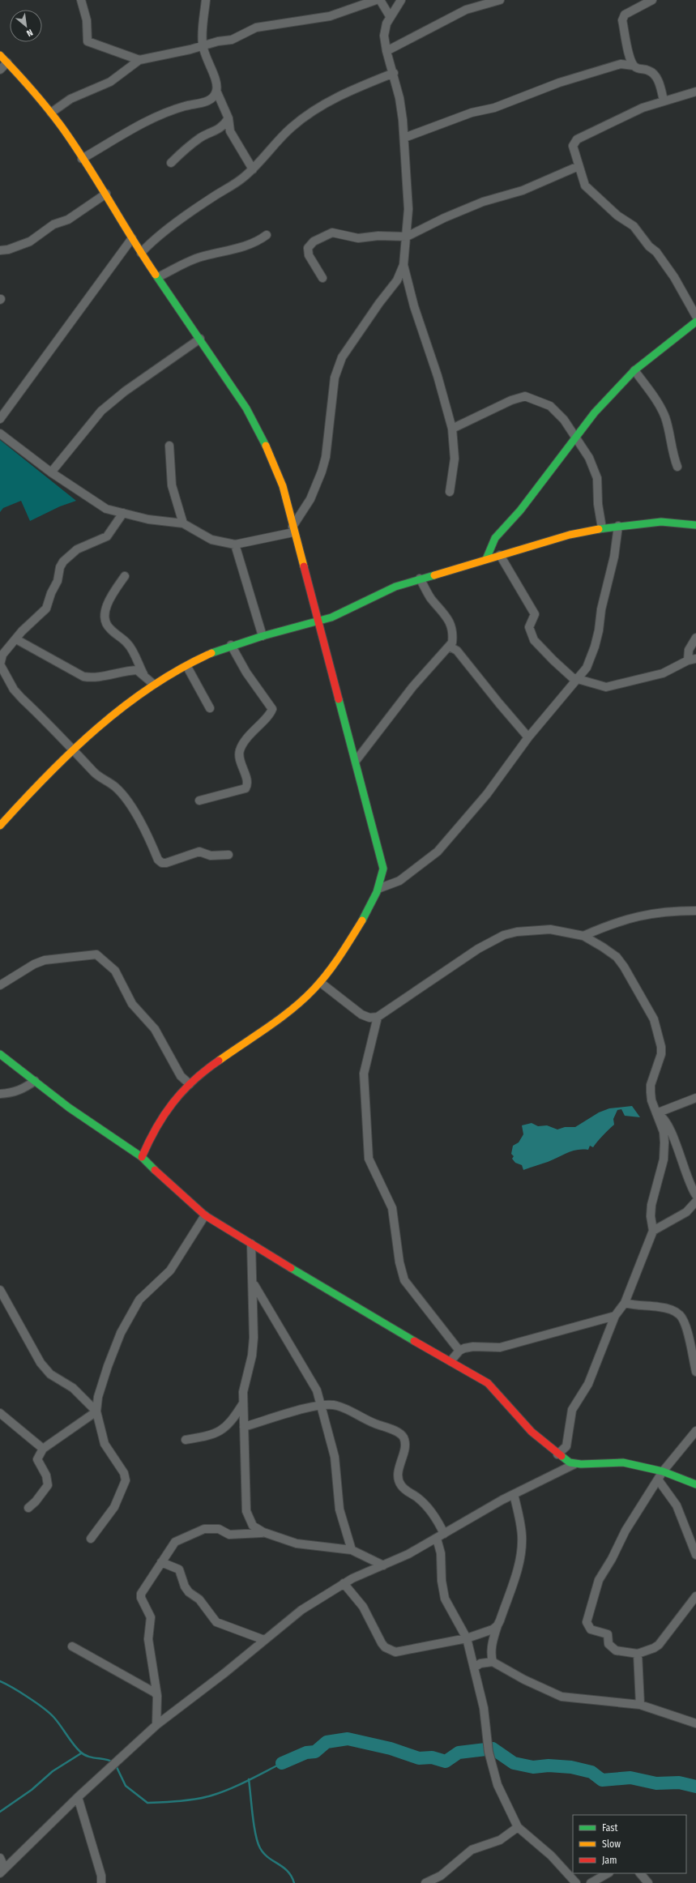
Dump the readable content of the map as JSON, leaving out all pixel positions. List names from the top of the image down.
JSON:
{
  "legend": ["Fast", "Slow", "Jam"],
  "north": "bottom right"
}
